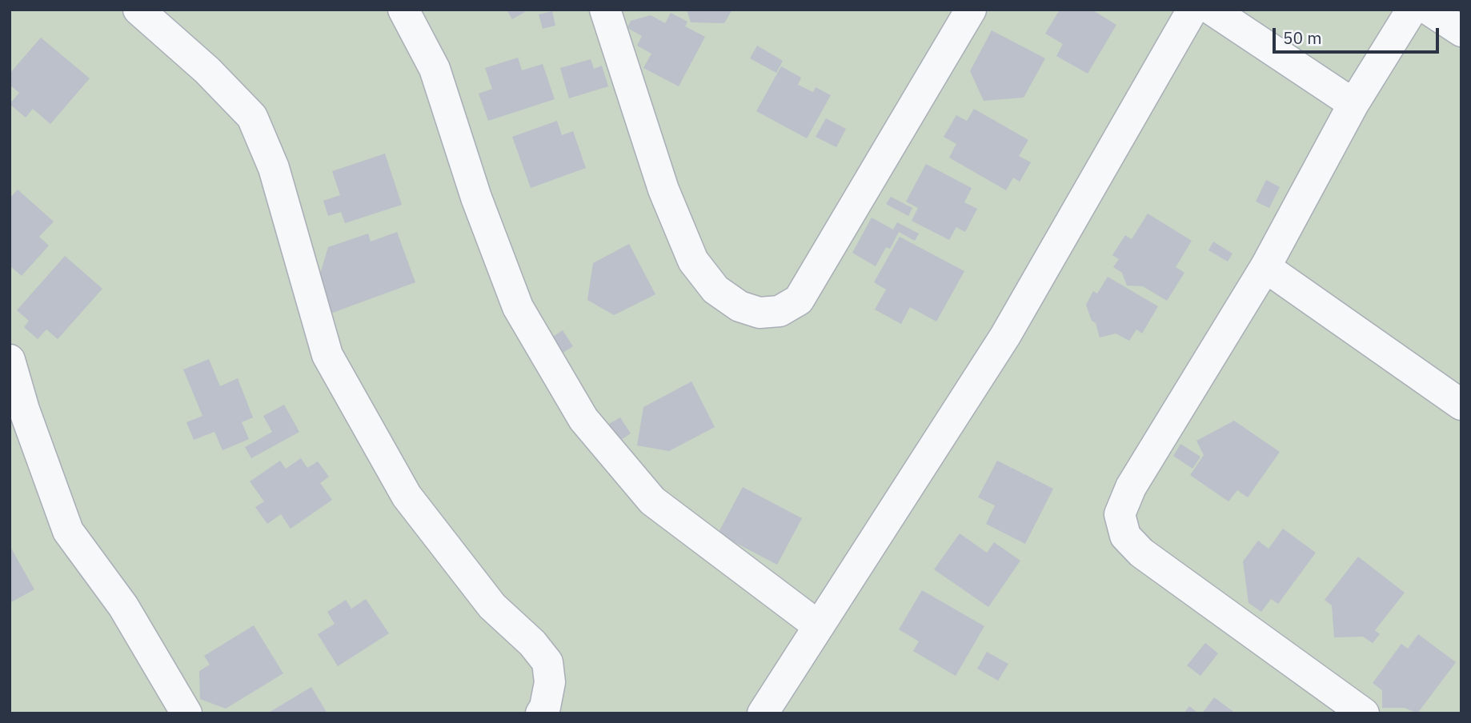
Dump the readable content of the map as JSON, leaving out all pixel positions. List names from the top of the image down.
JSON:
{
  "scale_bar": "50 m"
}
